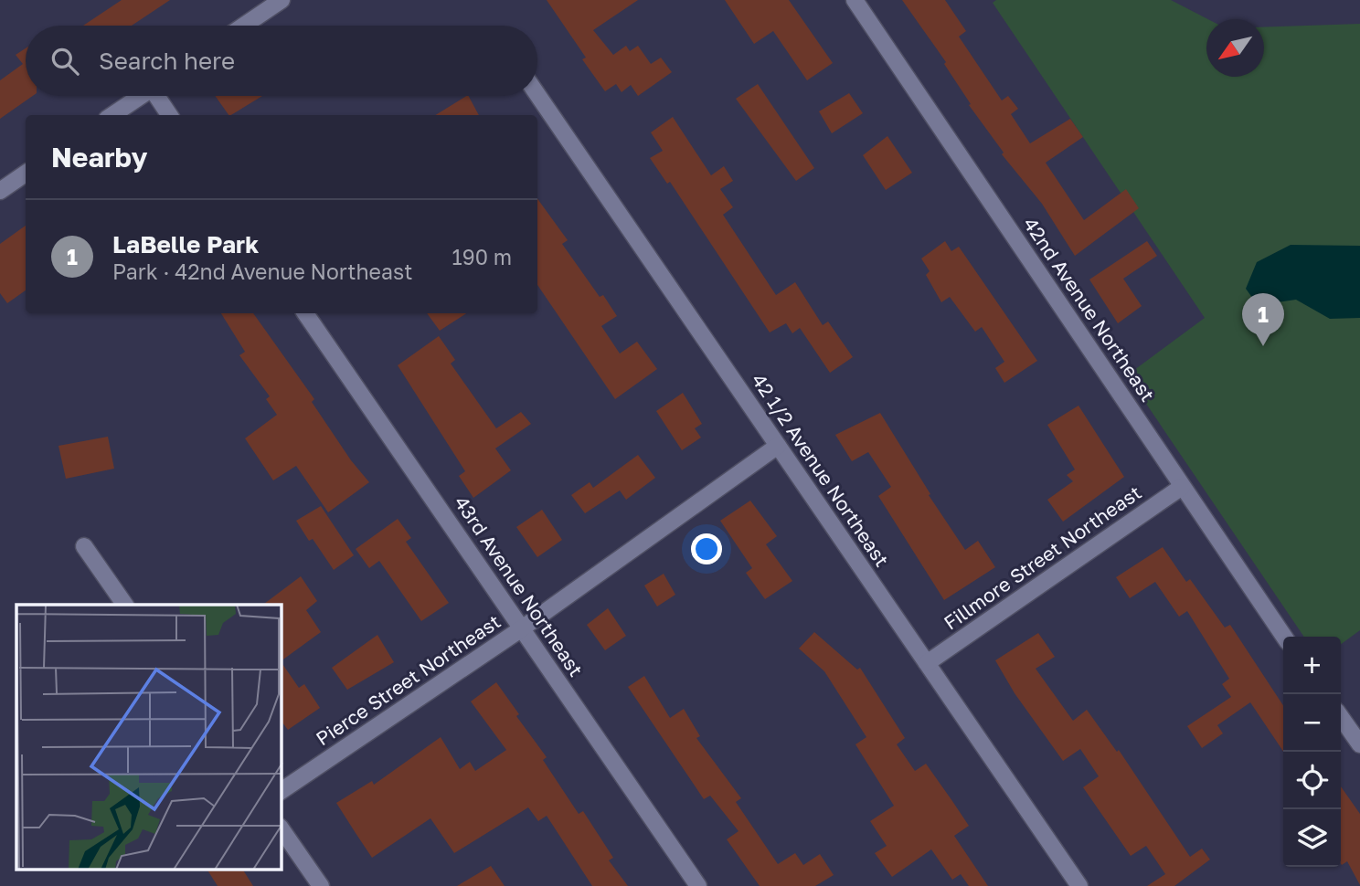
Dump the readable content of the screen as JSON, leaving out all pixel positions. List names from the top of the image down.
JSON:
{
  "streets": {
    "street": [
      "42nd Avenue Northeast",
      "42 1/2 Avenue Northeast",
      "Fillmore Street Northeast",
      "43rd Avenue Northeast",
      "Pierce Street Northeast"
    ]
  },
  "crossings": [
    ["42nd Avenue Northeast", "Fillmore Street Northeast"],
    ["42 1/2 Avenue Northeast", "Fillmore Street Northeast"],
    ["42 1/2 Avenue Northeast", "Pierce Street Northeast"],
    ["43rd Avenue Northeast", "Pierce Street Northeast"]
  ],
  "north": "bottom left",
  "page": {
    "search": "Search here",
    "heading": "Nearby",
    "list": [
      {
        "mark": "1",
        "name": "LaBelle Park",
        "note": "Park · 42nd Avenue Northeast",
        "value": "190 m"
      }
    ],
    "pins": "1",
    "map_buttons": ["+", "−"]
  }
}
